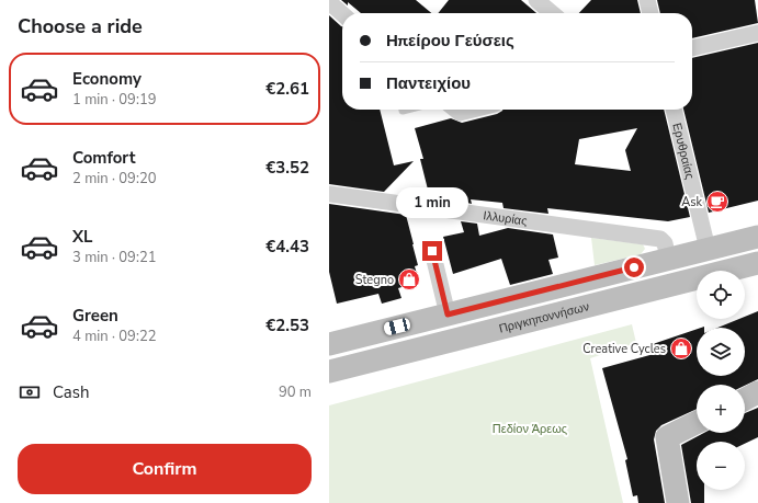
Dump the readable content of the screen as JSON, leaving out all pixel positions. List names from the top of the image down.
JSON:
{
  "streets": {
    "main road": ["Πριγκηποννήσων"],
    "street": ["Ερυθραίας", "Ιλλυρίας"]
  },
  "parks": ["Πεδίον Άρεως"],
  "places": {
    "cafe": ["Ask"],
    "shop": ["Stegno", "Creative Cycles"]
  },
  "page": {
    "heading": "Choose a ride",
    "banner": ["Ηπείρου Γεύσεις", "Παντειχίου"],
    "list": [
      {
        "name": "Economy",
        "note": "1 min · 09:19",
        "value": "€2.61"
      },
      {
        "name": "Comfort",
        "note": "2 min · 09:20",
        "value": "€3.52"
      },
      {
        "name": "XL",
        "note": "3 min · 09:21",
        "value": "€4.43"
      },
      {
        "name": "Green",
        "note": "4 min · 09:22",
        "value": "€2.53"
      }
    ],
    "bubble": "1 min",
    "map_buttons": ["+", "−"],
    "pay": ["Cash", "90 m"],
    "buttons": "Confirm"
  }
}
